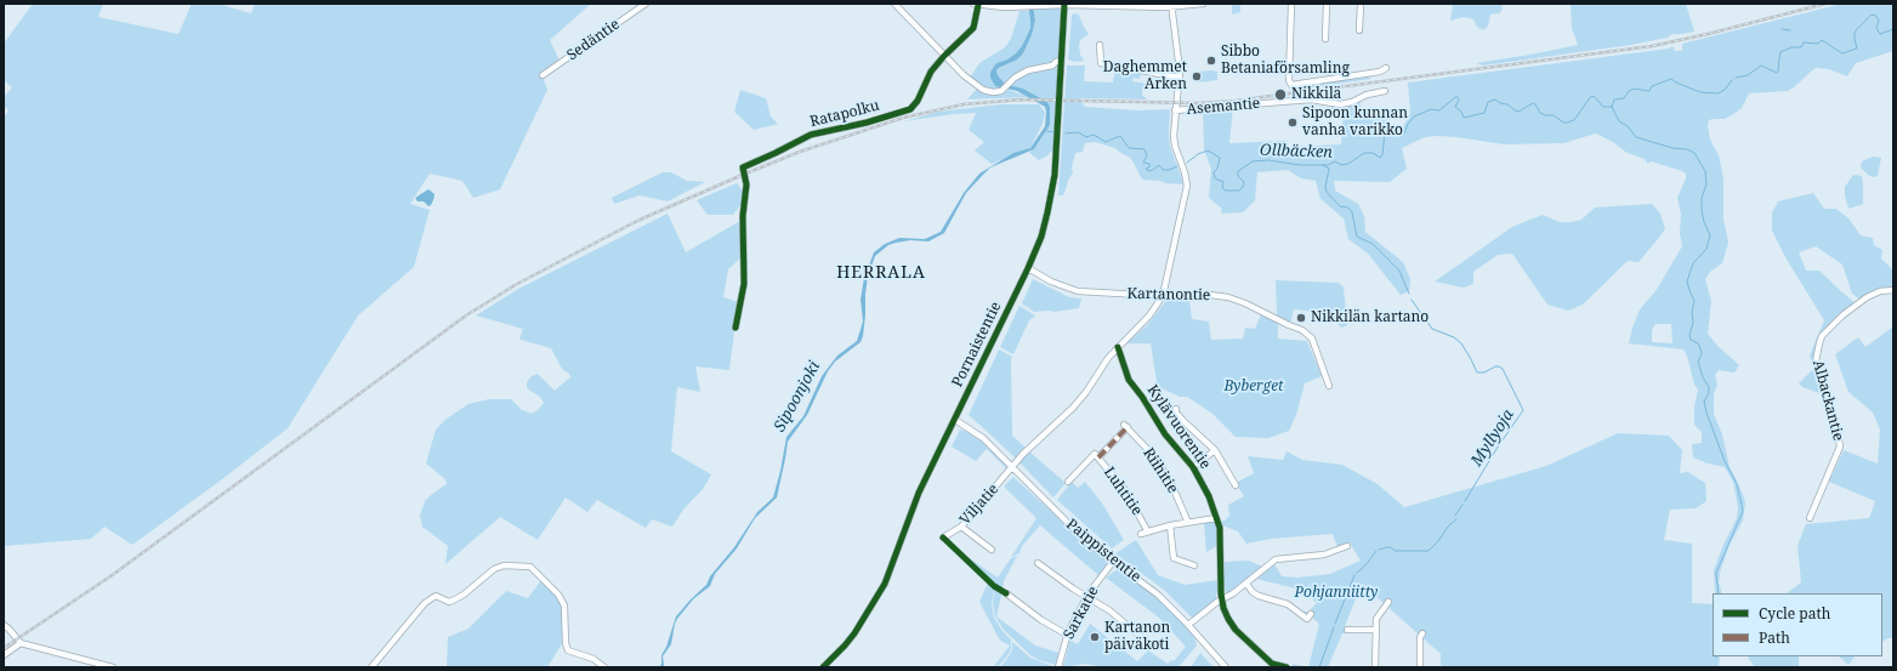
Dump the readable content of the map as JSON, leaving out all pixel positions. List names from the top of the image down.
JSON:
{
  "streets": {
    "street": [
      "Sedäntie",
      "Asemantie",
      "Ratapolku",
      "Kartanontie",
      "Pornaistentie",
      "Albackantie",
      "Kylävuorentie",
      "Riihitie",
      "Luhtitie",
      "Viljatie",
      "Paippistentie",
      "Sarkatie"
    ]
  },
  "crossings": [
    ["Kartanontie", "Pornaistentie"],
    ["Kartanontie", "Viljatie"],
    ["Pornaistentie", "Paippistentie"],
    ["Kylävuorentie", "Viljatie"],
    ["Riihitie", "Luhtitie"],
    ["Viljatie", "Paippistentie"],
    ["Paippistentie", "Sarkatie"]
  ],
  "districts": ["HERRALA"],
  "water": ["Ollbäcken", "Sipoonjoki", "Myllyoja"],
  "parks": ["Byberget", "Pohjanniitty"],
  "places": [
    "Sibbo Betaniaförsamling",
    "Daghemmet Arken",
    "Nikkilä",
    "Sipoon kunnan vanha varikko",
    "Nikkilän kartano",
    "Kartanon päiväkoti"
  ],
  "legend": ["Cycle path", "Path"]
}
